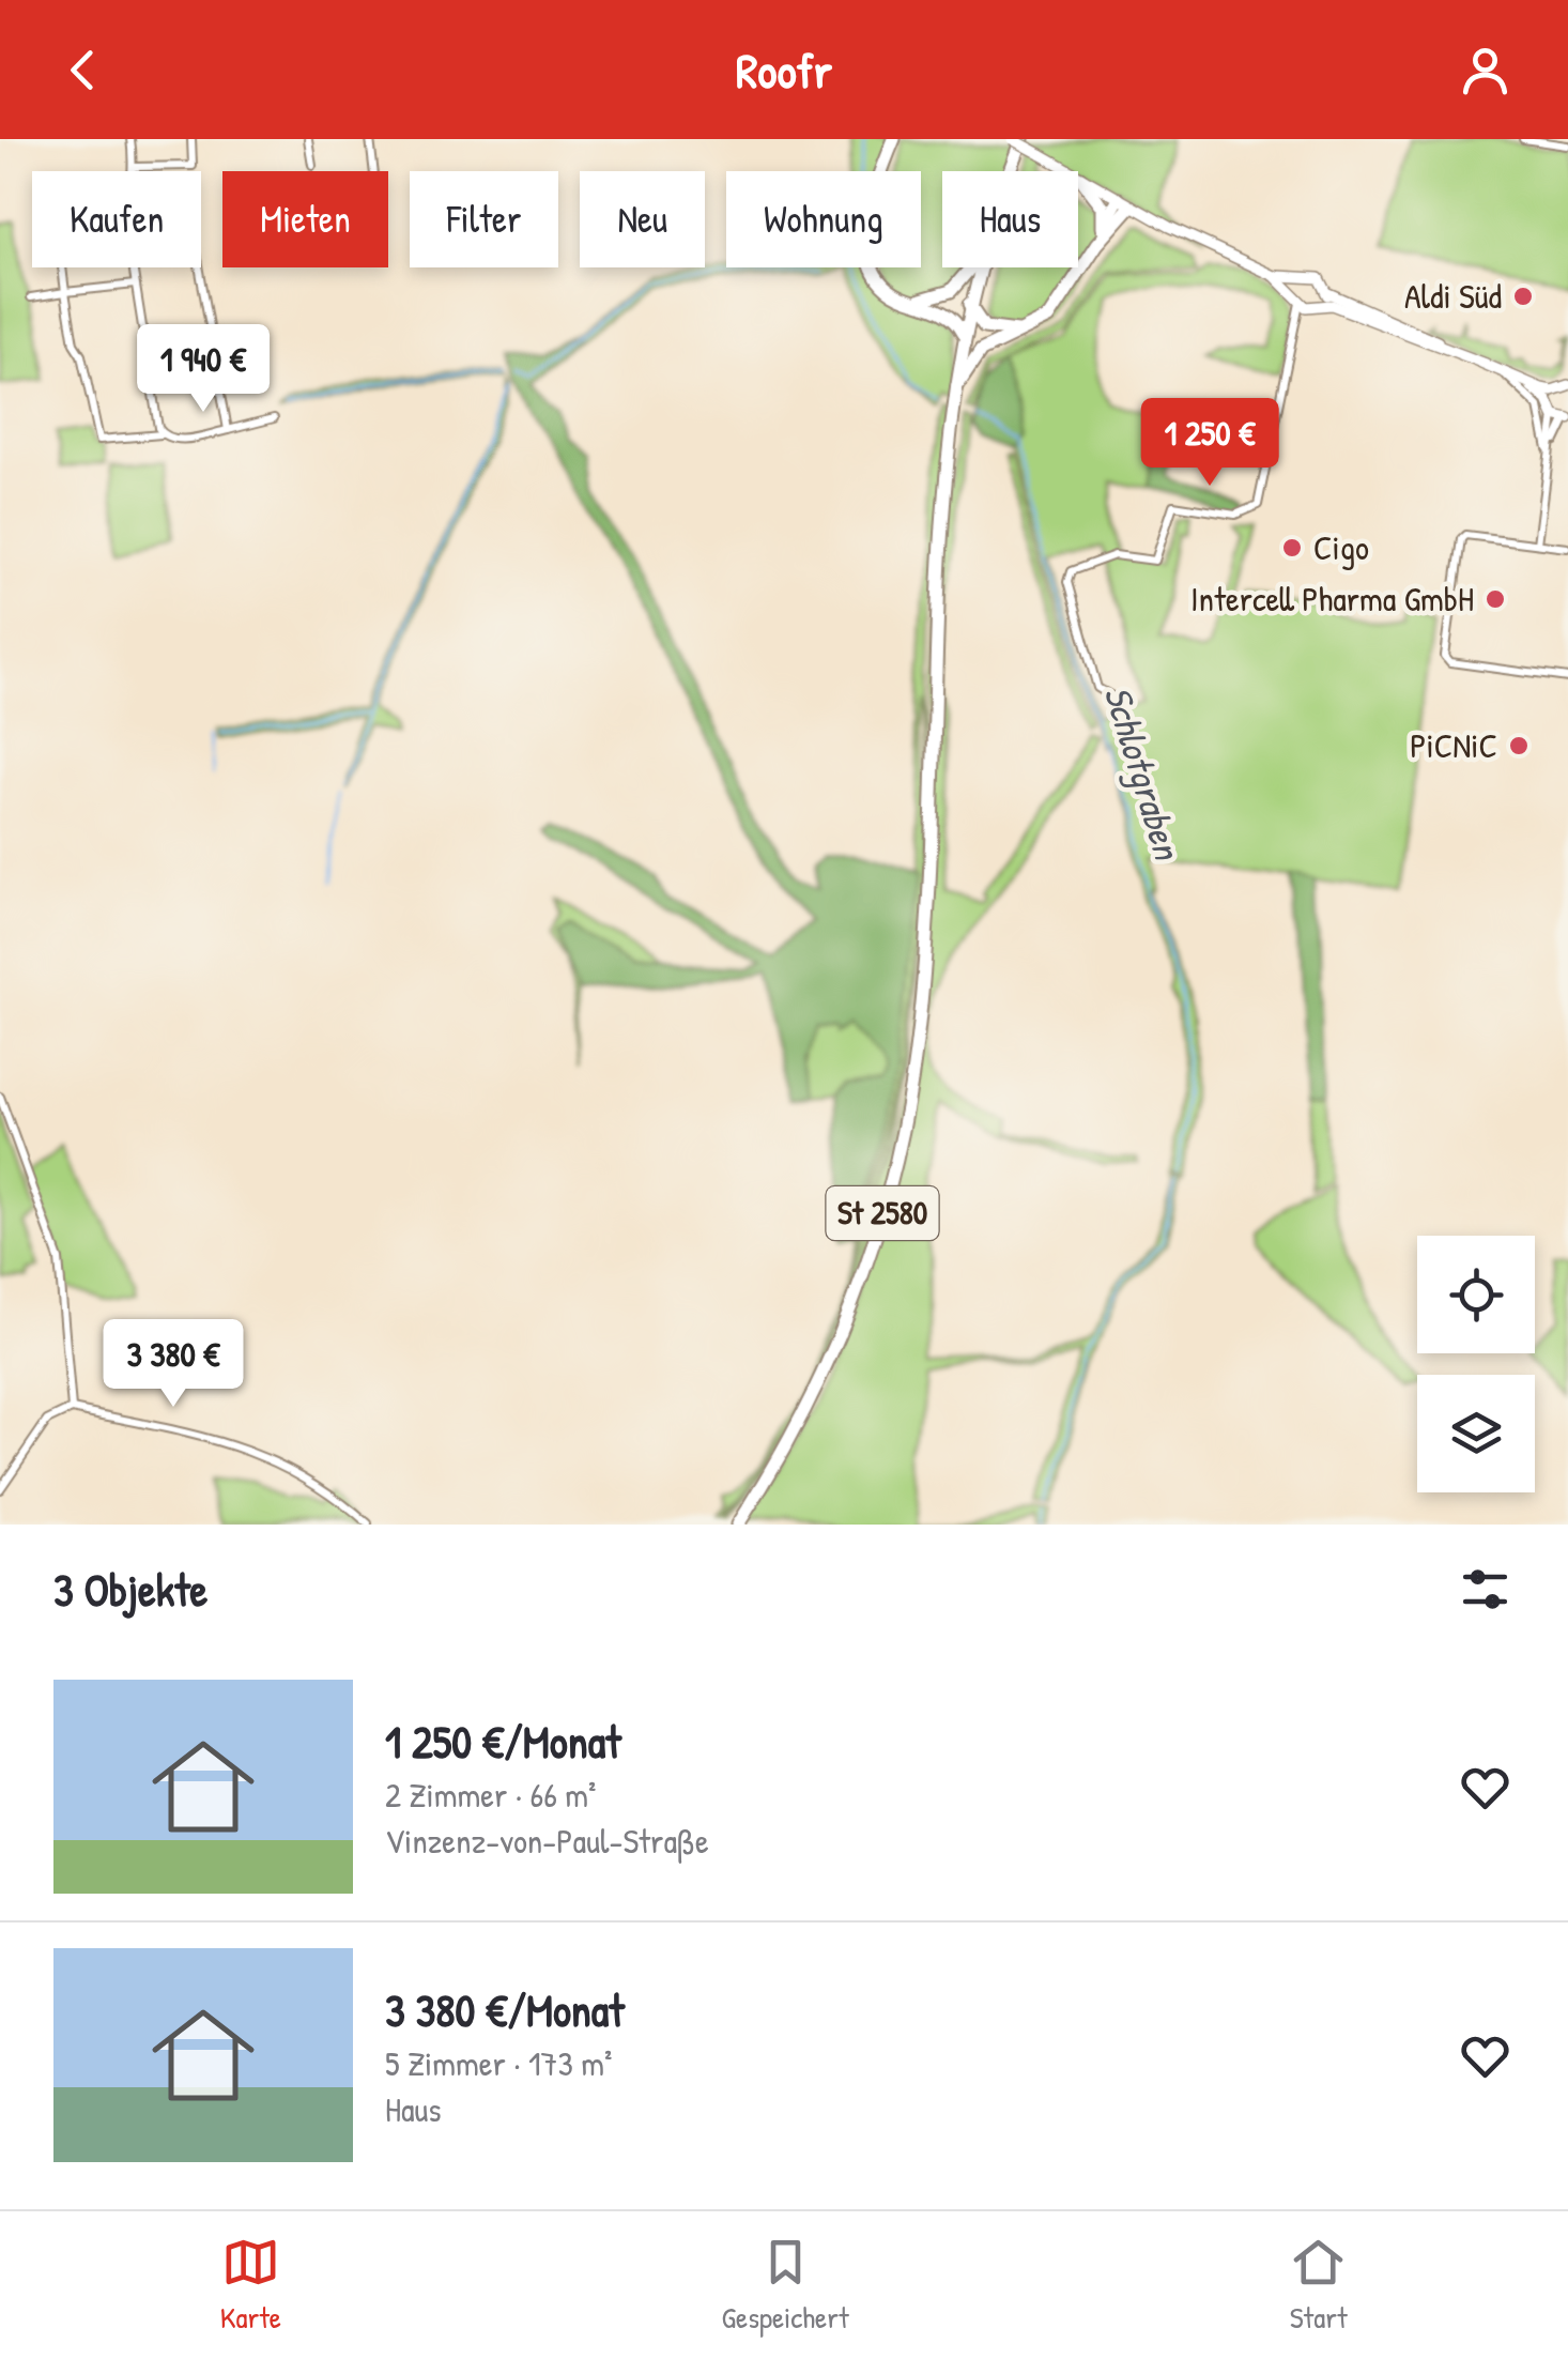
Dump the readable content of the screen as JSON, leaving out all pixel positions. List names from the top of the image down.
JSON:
{
  "streets": {
    "highway": ["St 2580"]
  },
  "water": ["Schlotgraben"],
  "places": [
    "Aldi Süd",
    "Cigo",
    "Intercell Pharma GmbH",
    "PiCNiC"
  ],
  "page": {
    "header": "Roofr",
    "chip": [
      "Kaufen",
      "Mieten",
      "Filter",
      "Neu",
      "Wohnung",
      "Haus"
    ],
    "price": ["1 940 €", "1 250 €", "3 380 €"],
    "heading": "3 Objekte",
    "list": [
      {
        "name": "1 250 €/Monat",
        "note": "2 Zimmer · 66 m² · Vinzenz-von-Paul-Straße"
      },
      {
        "name": "3 380 €/Monat",
        "note": "5 Zimmer · 173 m² · Haus"
      }
    ],
    "tabs": ["Karte", "Gespeichert", "Start"]
  }
}
